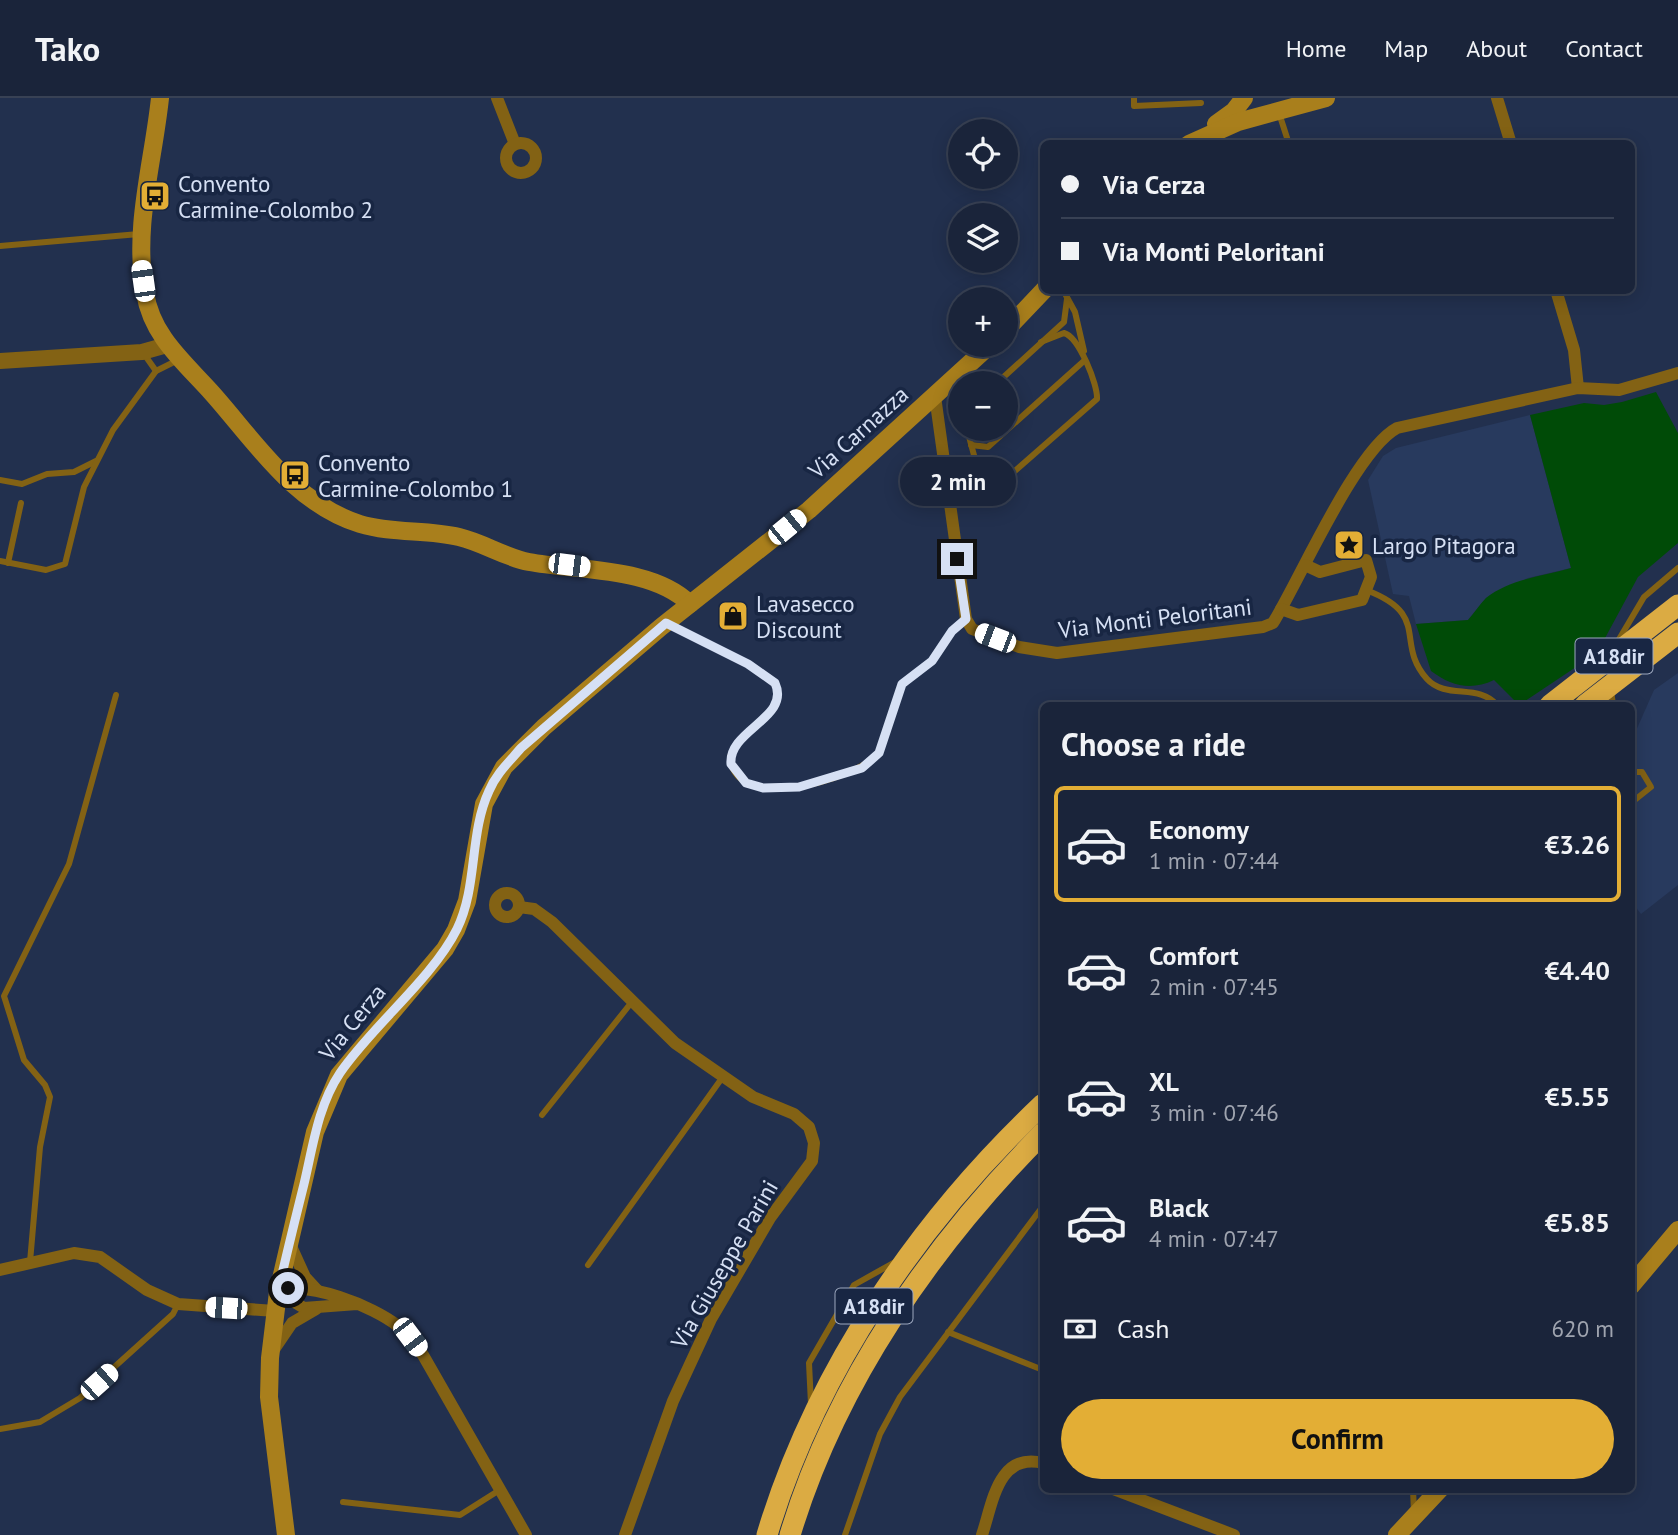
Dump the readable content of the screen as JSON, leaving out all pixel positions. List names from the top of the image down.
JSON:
{
  "streets": {
    "highway": ["A18dir"],
    "main road": ["Via Carnazza", "Via Cerza"],
    "street": ["Via Monti Peloritani", "Via Giuseppe Parini"]
  },
  "crossings": [
    ["Via Carnazza", "Via Cerza"]
  ],
  "places": {
    "bus stop": ["Convento Carmine-Colombo 2", "Convento Carmine-Colombo 1"],
    "place": ["Largo Pitagora"],
    "shop": ["Lavasecco Discount"]
  },
  "page": {
    "header": "Tako",
    "nav": [
      "Home",
      "Map",
      "About",
      "Contact"
    ],
    "map_buttons": ["+", "−"],
    "banner": ["Via Cerza", "Via Monti Peloritani"],
    "bubble": "2 min",
    "heading": "Choose a ride",
    "list": [
      {
        "name": "Economy",
        "note": "1 min · 07:44",
        "value": "€3.26"
      },
      {
        "name": "Comfort",
        "note": "2 min · 07:45",
        "value": "€4.40"
      },
      {
        "name": "XL",
        "note": "3 min · 07:46",
        "value": "€5.55"
      },
      {
        "name": "Black",
        "note": "4 min · 07:47",
        "value": "€5.85"
      }
    ],
    "pay": ["Cash", "620 m"],
    "buttons": "Confirm"
  }
}
